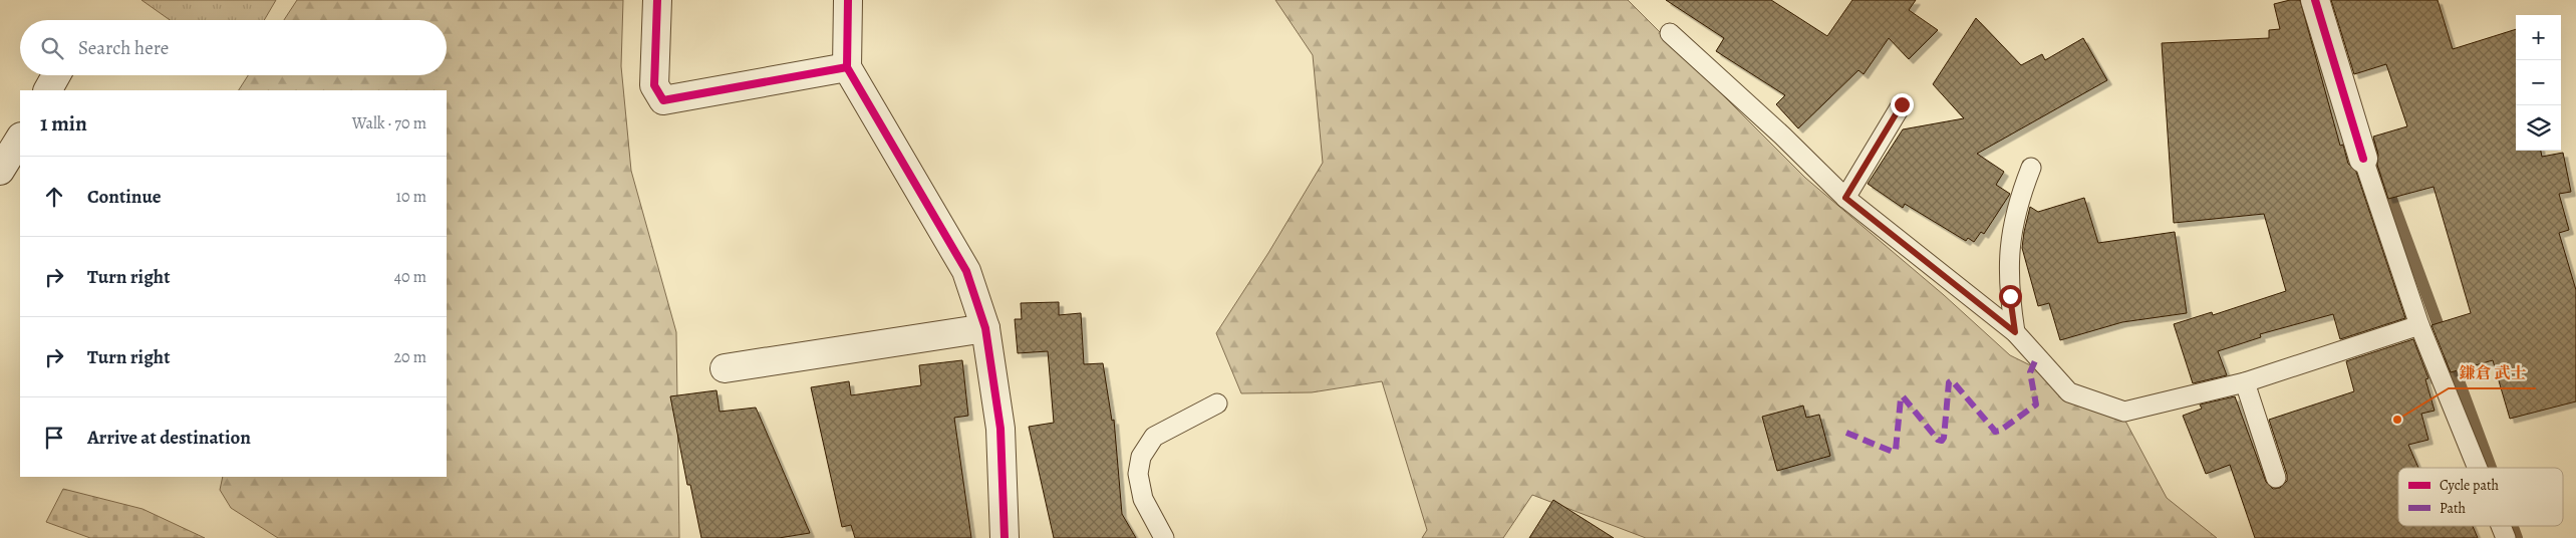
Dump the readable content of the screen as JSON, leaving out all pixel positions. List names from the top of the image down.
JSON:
{
  "places": ["鎌倉 武士"],
  "legend": ["Cycle path", "Path"],
  "page": {
    "map_buttons": ["+", "−"],
    "search": "Search here",
    "heading": ["1 min", "Walk · 70 m"],
    "list": [
      ["Continue", "10 m"],
      ["Turn right", "40 m"],
      ["Turn right", "20 m"],
      "Arrive at destination"
    ]
  }
}
